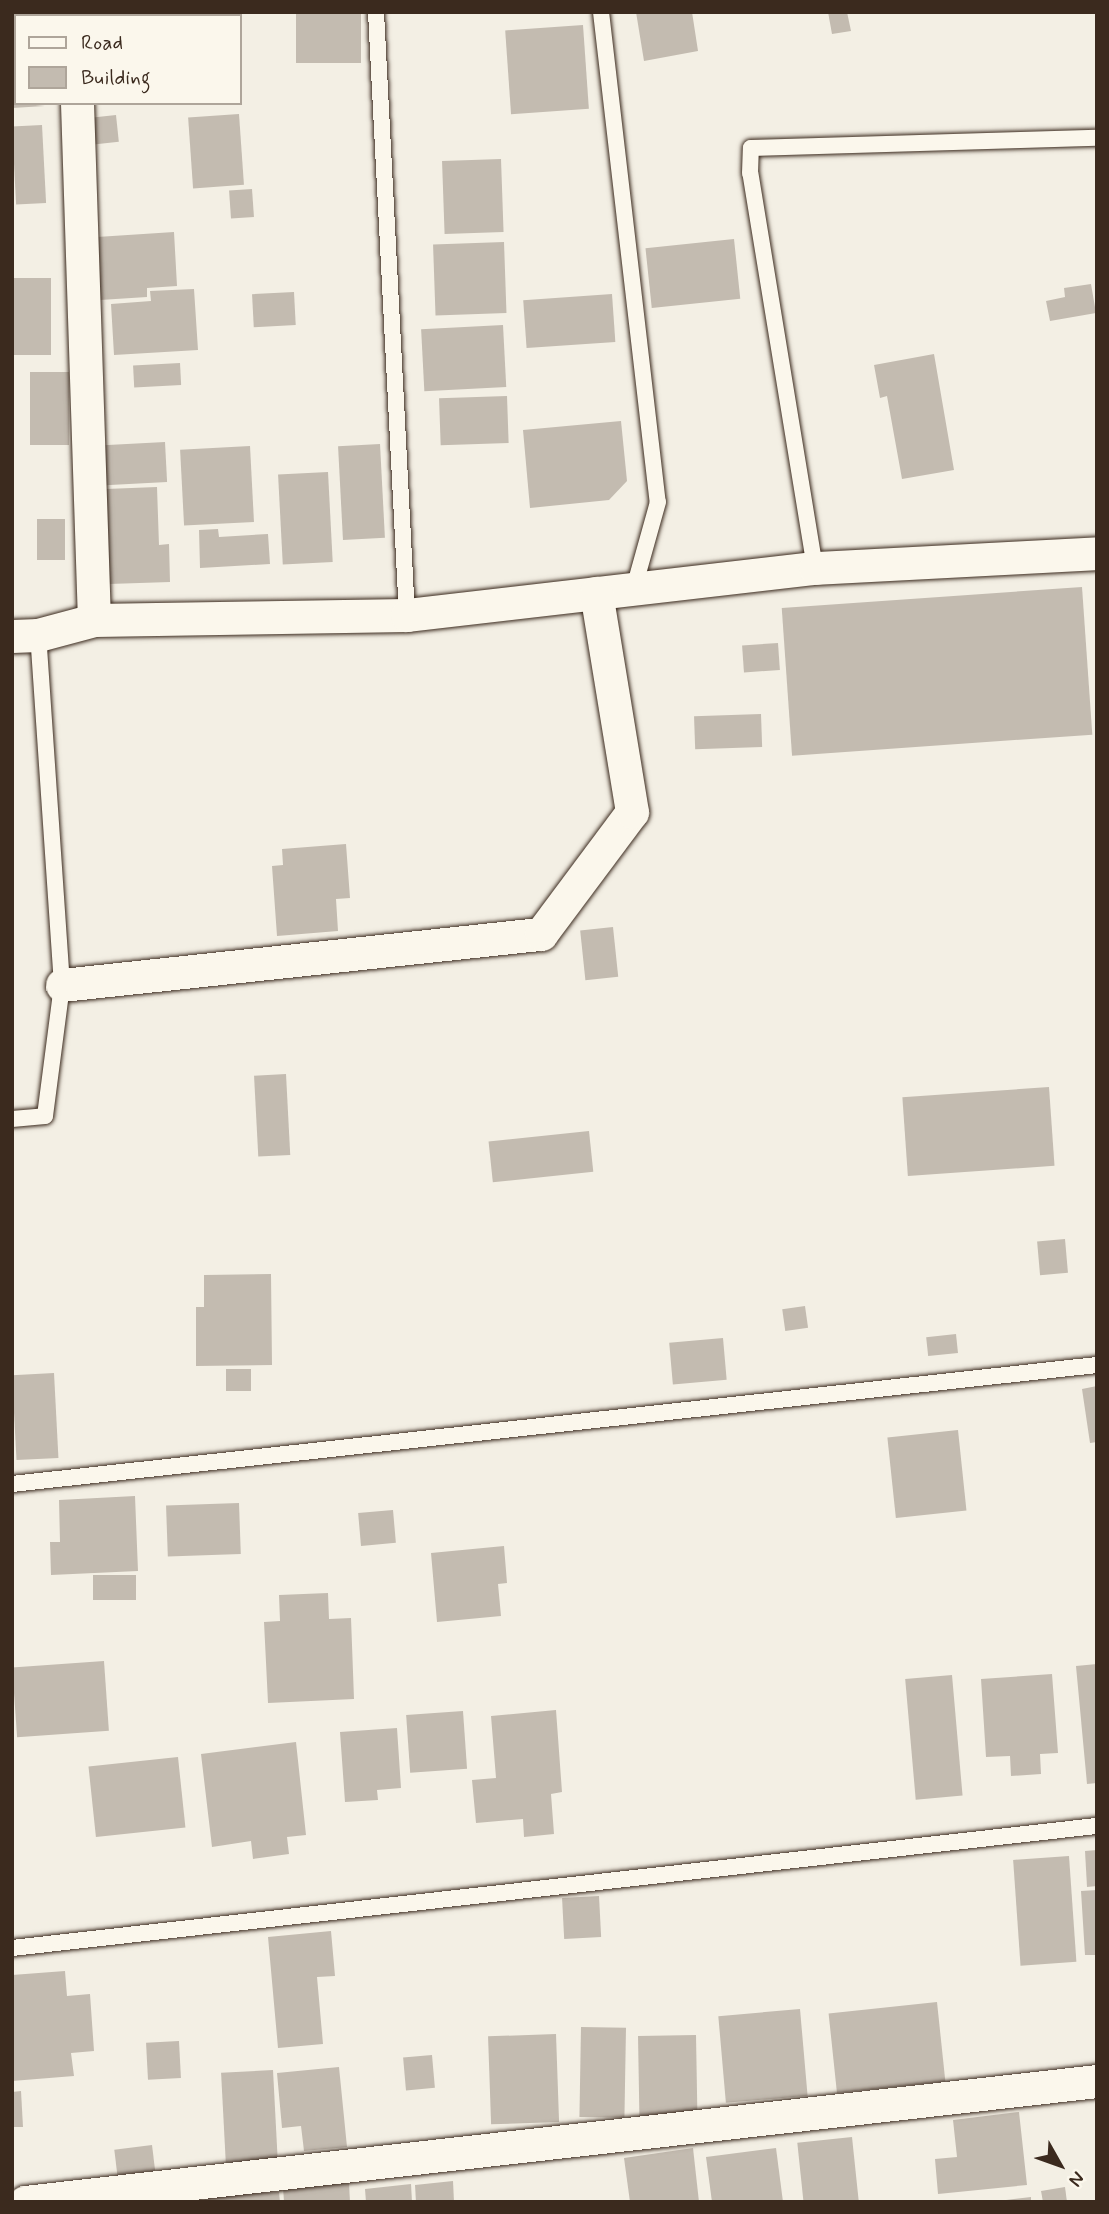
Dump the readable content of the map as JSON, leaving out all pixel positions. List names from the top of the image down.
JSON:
{
  "legend": ["Road", "Building"],
  "north": "bottom right"
}
